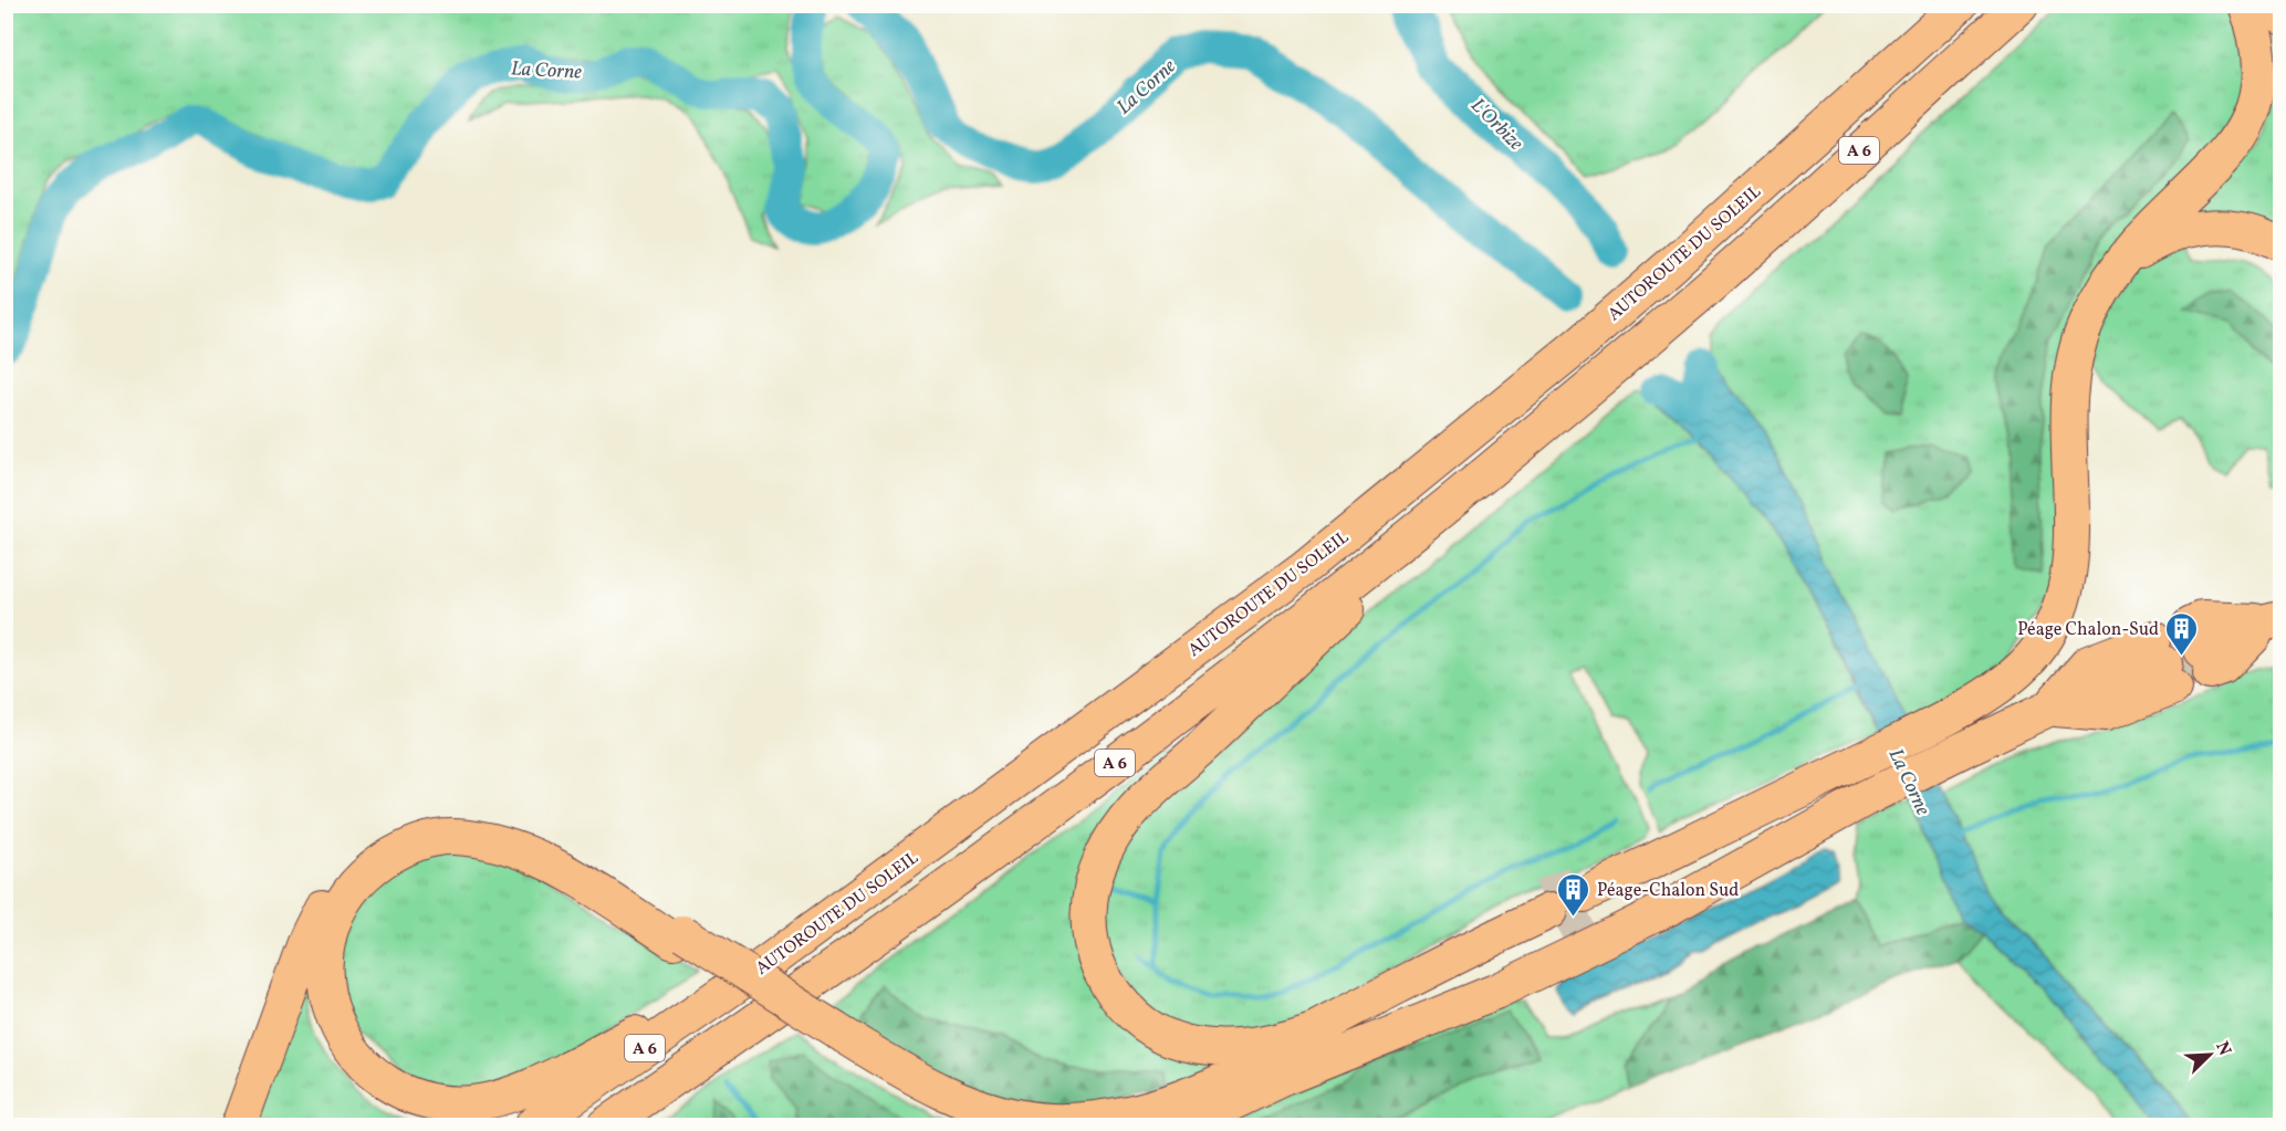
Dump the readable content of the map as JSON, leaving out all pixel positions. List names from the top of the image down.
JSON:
{
  "streets": {
    "highway": ["A 6", "AUTOROUTE DU SOLEIL"]
  },
  "water": ["La Corne", "L'Orbize"],
  "places": {
    "building": ["Péage Chalon-Sud", "Péage-Chalon Sud"]
  },
  "north": "top right"
}
